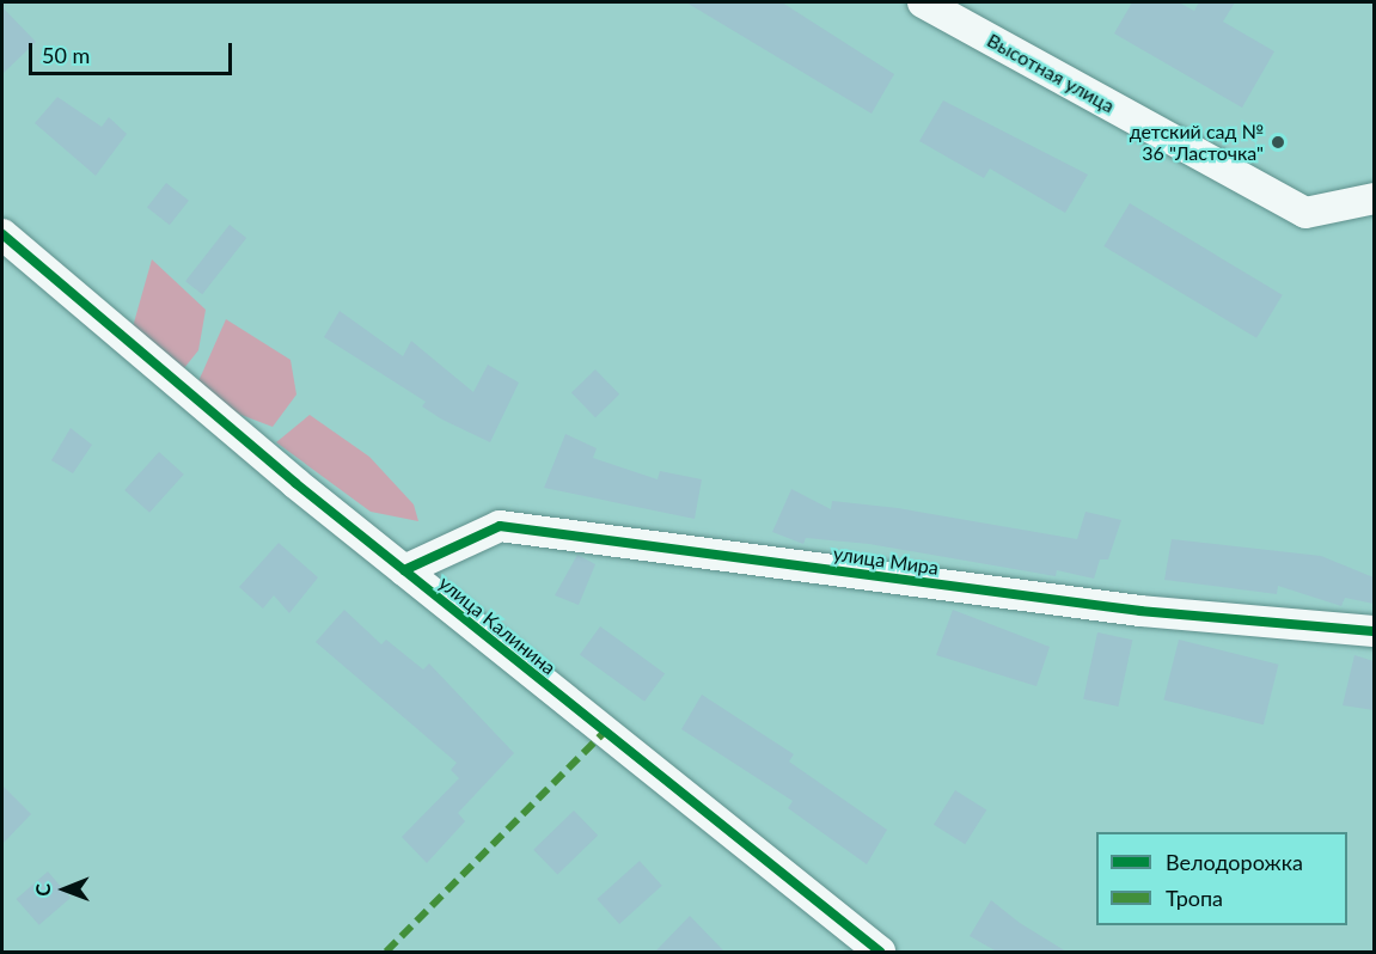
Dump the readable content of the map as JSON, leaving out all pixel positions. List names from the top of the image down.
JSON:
{
  "streets": {
    "street": ["Высотная улица", "улица Мира", "улица Калинина"]
  },
  "crossings": [
    ["улица Мира", "улица Калинина"]
  ],
  "places": ["детский сад № 36 \"Ласточка\""],
  "legend": ["Велодорожка", "Тропа"],
  "scale_bar": "50 m",
  "north": "left"
}
